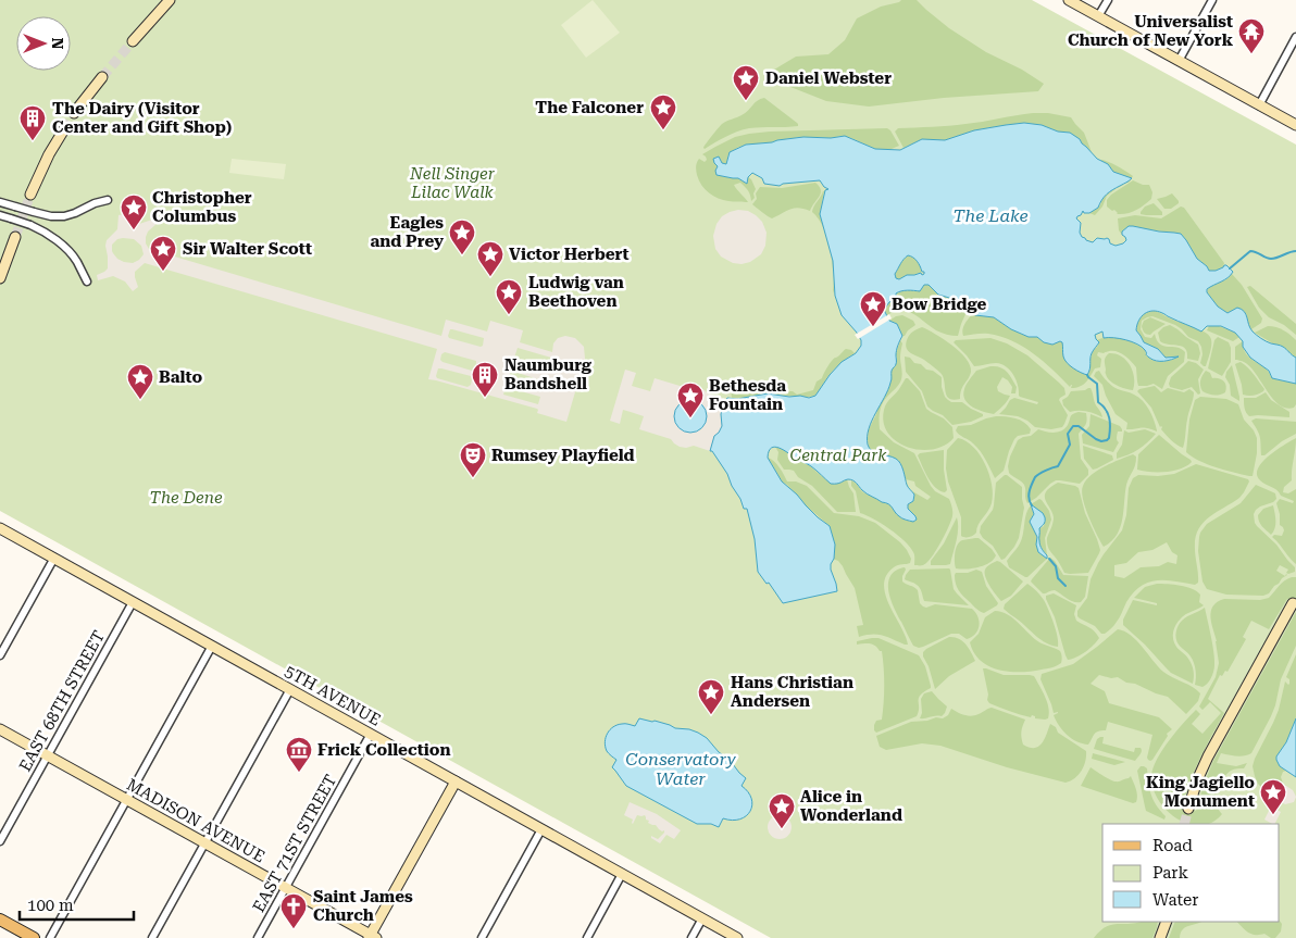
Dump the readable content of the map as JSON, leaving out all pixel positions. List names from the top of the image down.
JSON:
{
  "streets": {
    "main road": ["5TH AVENUE", "MADISON AVENUE"],
    "street": ["EAST 68TH STREET", "EAST 71ST STREET"]
  },
  "crossings": [
    ["5TH AVENUE", "EAST 68TH STREET"],
    ["5TH AVENUE", "EAST 71ST STREET"],
    ["EAST 68TH STREET", "MADISON AVENUE"],
    ["MADISON AVENUE", "EAST 71ST STREET"]
  ],
  "water": ["The Lake", "Conservatory Water"],
  "parks": ["Nell Singer Lilac Walk", "Central Park", "The Dene"],
  "places": {
    "temple": ["Universalist Church of New York"],
    "place": [
      "Daniel Webster",
      "The Falconer",
      "Christopher Columbus",
      "Eagles and Prey",
      "Sir Walter Scott",
      "Victor Herbert",
      "Ludwig van Beethoven",
      "Bow Bridge",
      "Balto",
      "Bethesda Fountain",
      "Hans Christian Andersen",
      "King Jagiello Monument",
      "Alice in Wonderland"
    ],
    "building": ["The Dairy (Visitor Center and Gift Shop)", "Naumburg Bandshell"],
    "theatre": ["Rumsey Playfield"],
    "museum": ["Frick Collection"],
    "church": ["Saint James Church"]
  },
  "legend": ["Road", "Park", "Water"],
  "scale_bar": "100 m",
  "north": "right"
}
